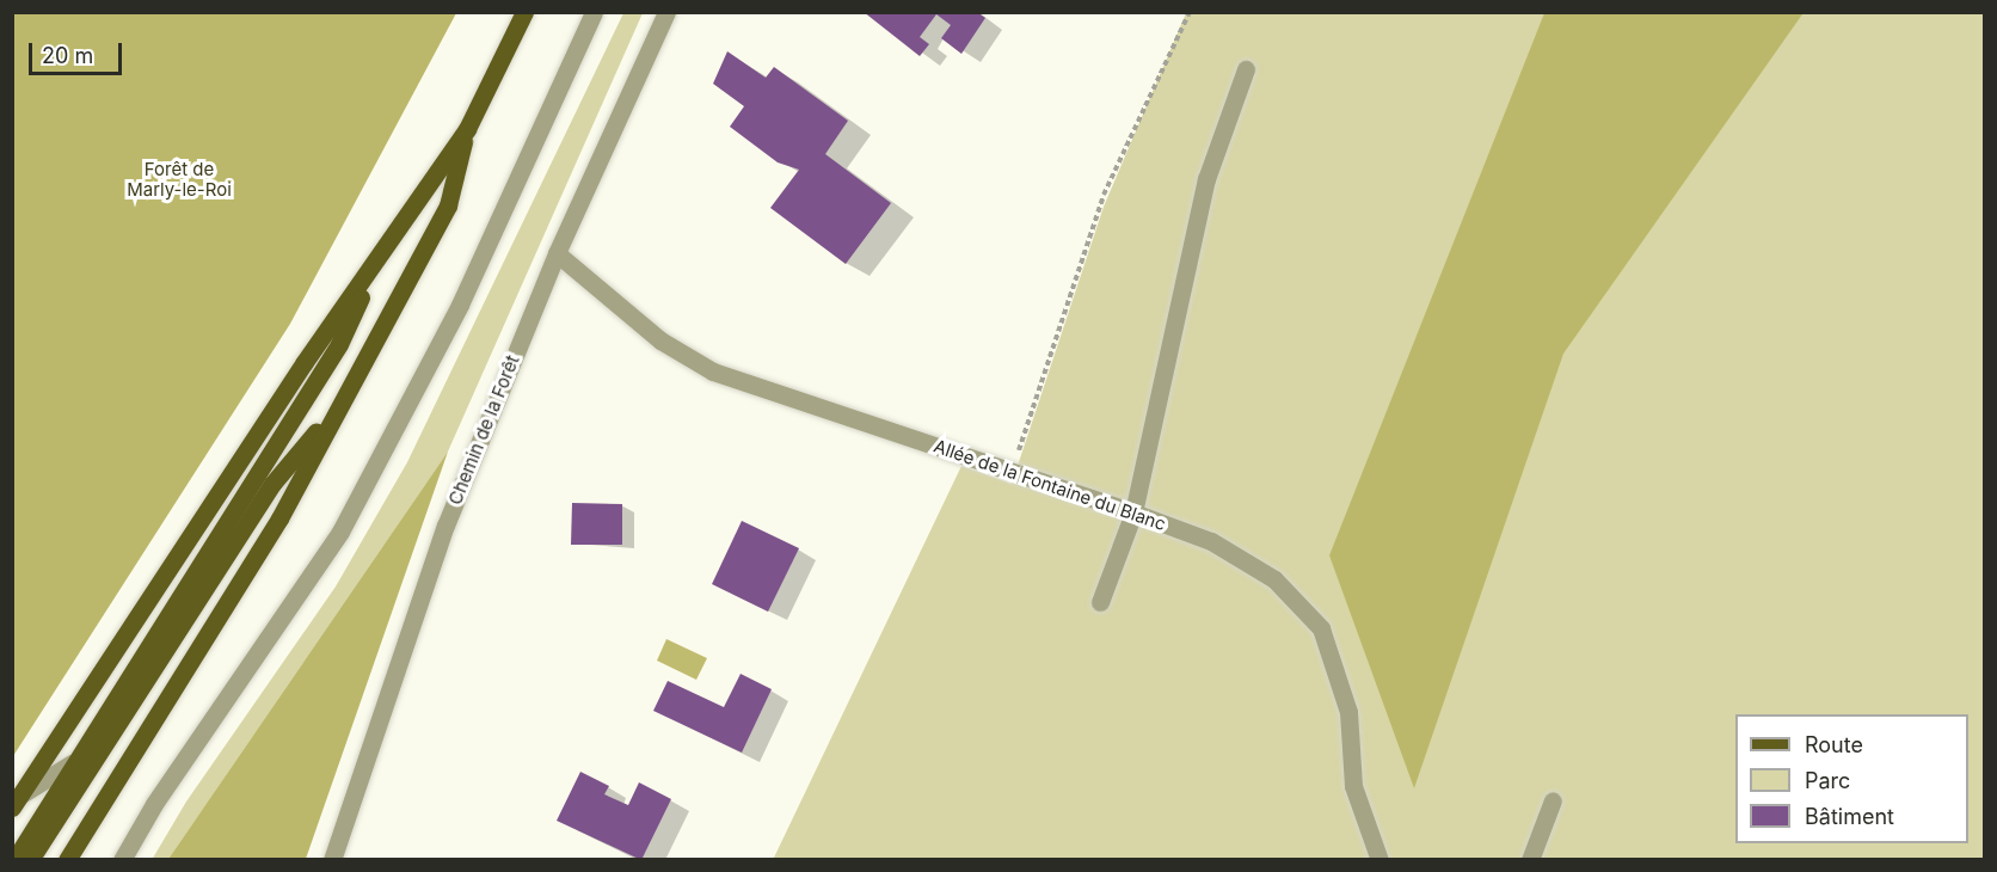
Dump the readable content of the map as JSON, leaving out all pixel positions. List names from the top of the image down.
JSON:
{
  "streets": {
    "street": ["Chemin de la Forêt", "Allée de la Fontaine du Blanc"]
  },
  "crossings": [
    ["Chemin de la Forêt", "Allée de la Fontaine du Blanc"]
  ],
  "parks": ["Forêt de Marly-le-Roi"],
  "legend": ["Route", "Parc", "Bâtiment"],
  "scale_bar": "20 m"
}
